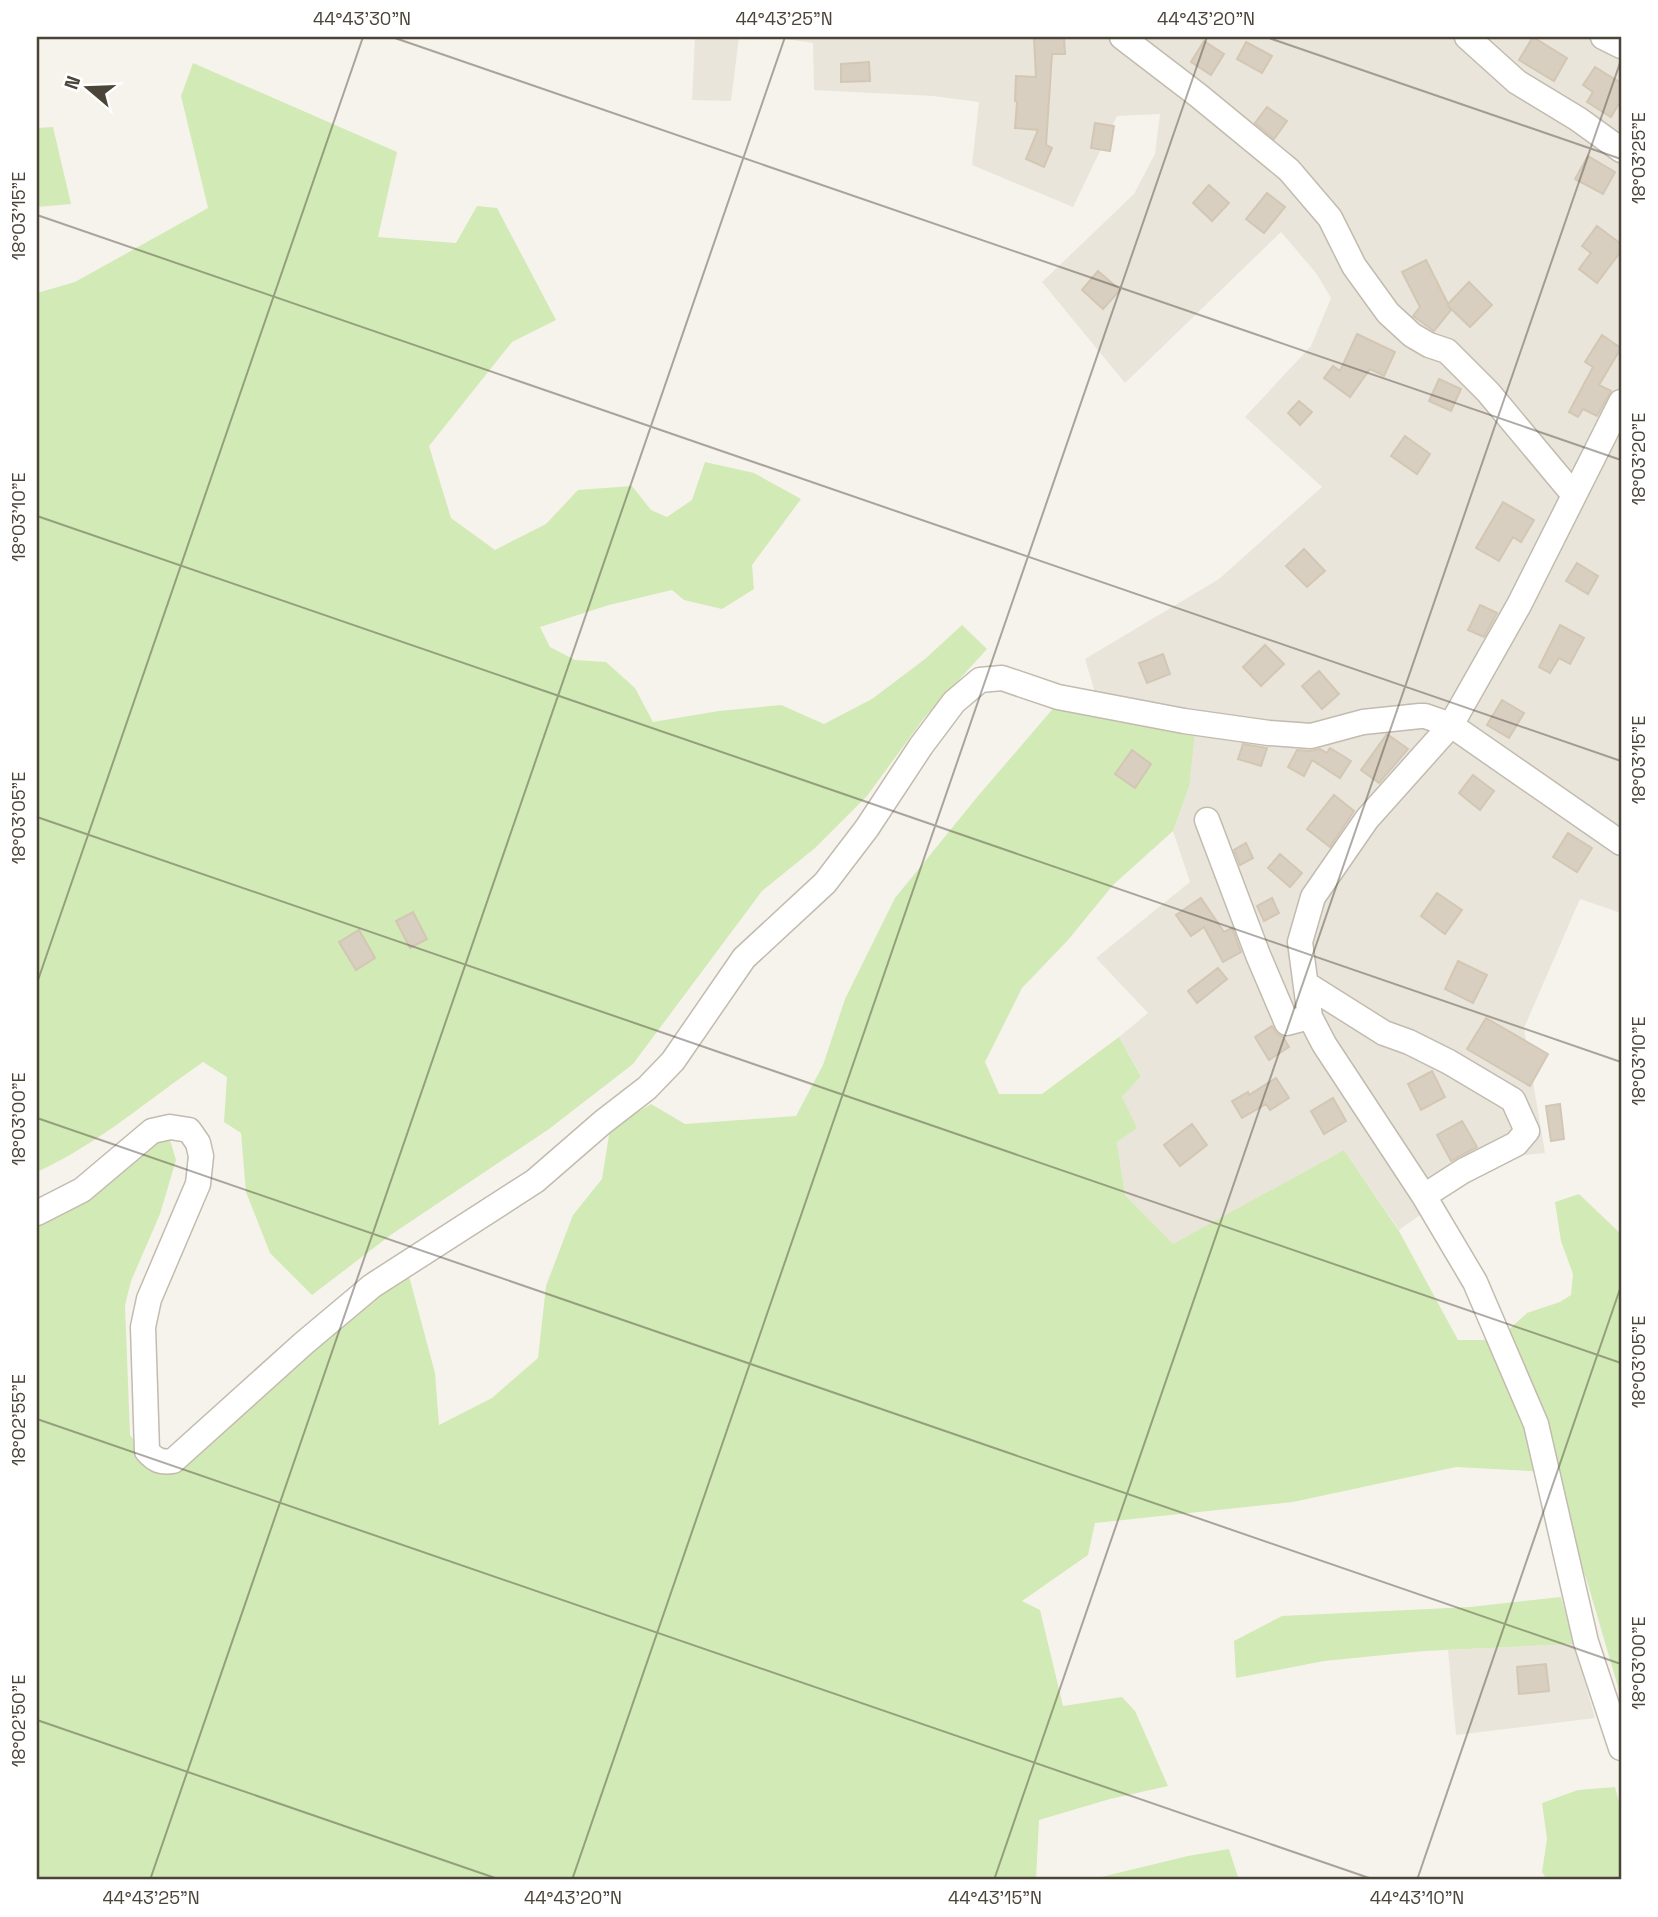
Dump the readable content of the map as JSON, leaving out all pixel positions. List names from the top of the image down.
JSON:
{
  "north": "left",
  "coordinates": [
    "44°43'30\"N",
    "44°43'25\"N",
    "44°43'20\"N",
    "18°03'25\"E",
    "18°03'15\"E",
    "18°03'20\"E",
    "18°03'10\"E",
    "18°03'05\"E",
    "18°03'00\"E",
    "18°02'55\"E",
    "18°02'50\"E",
    "44°43'15\"N",
    "44°43'10\"N"
  ]
}
